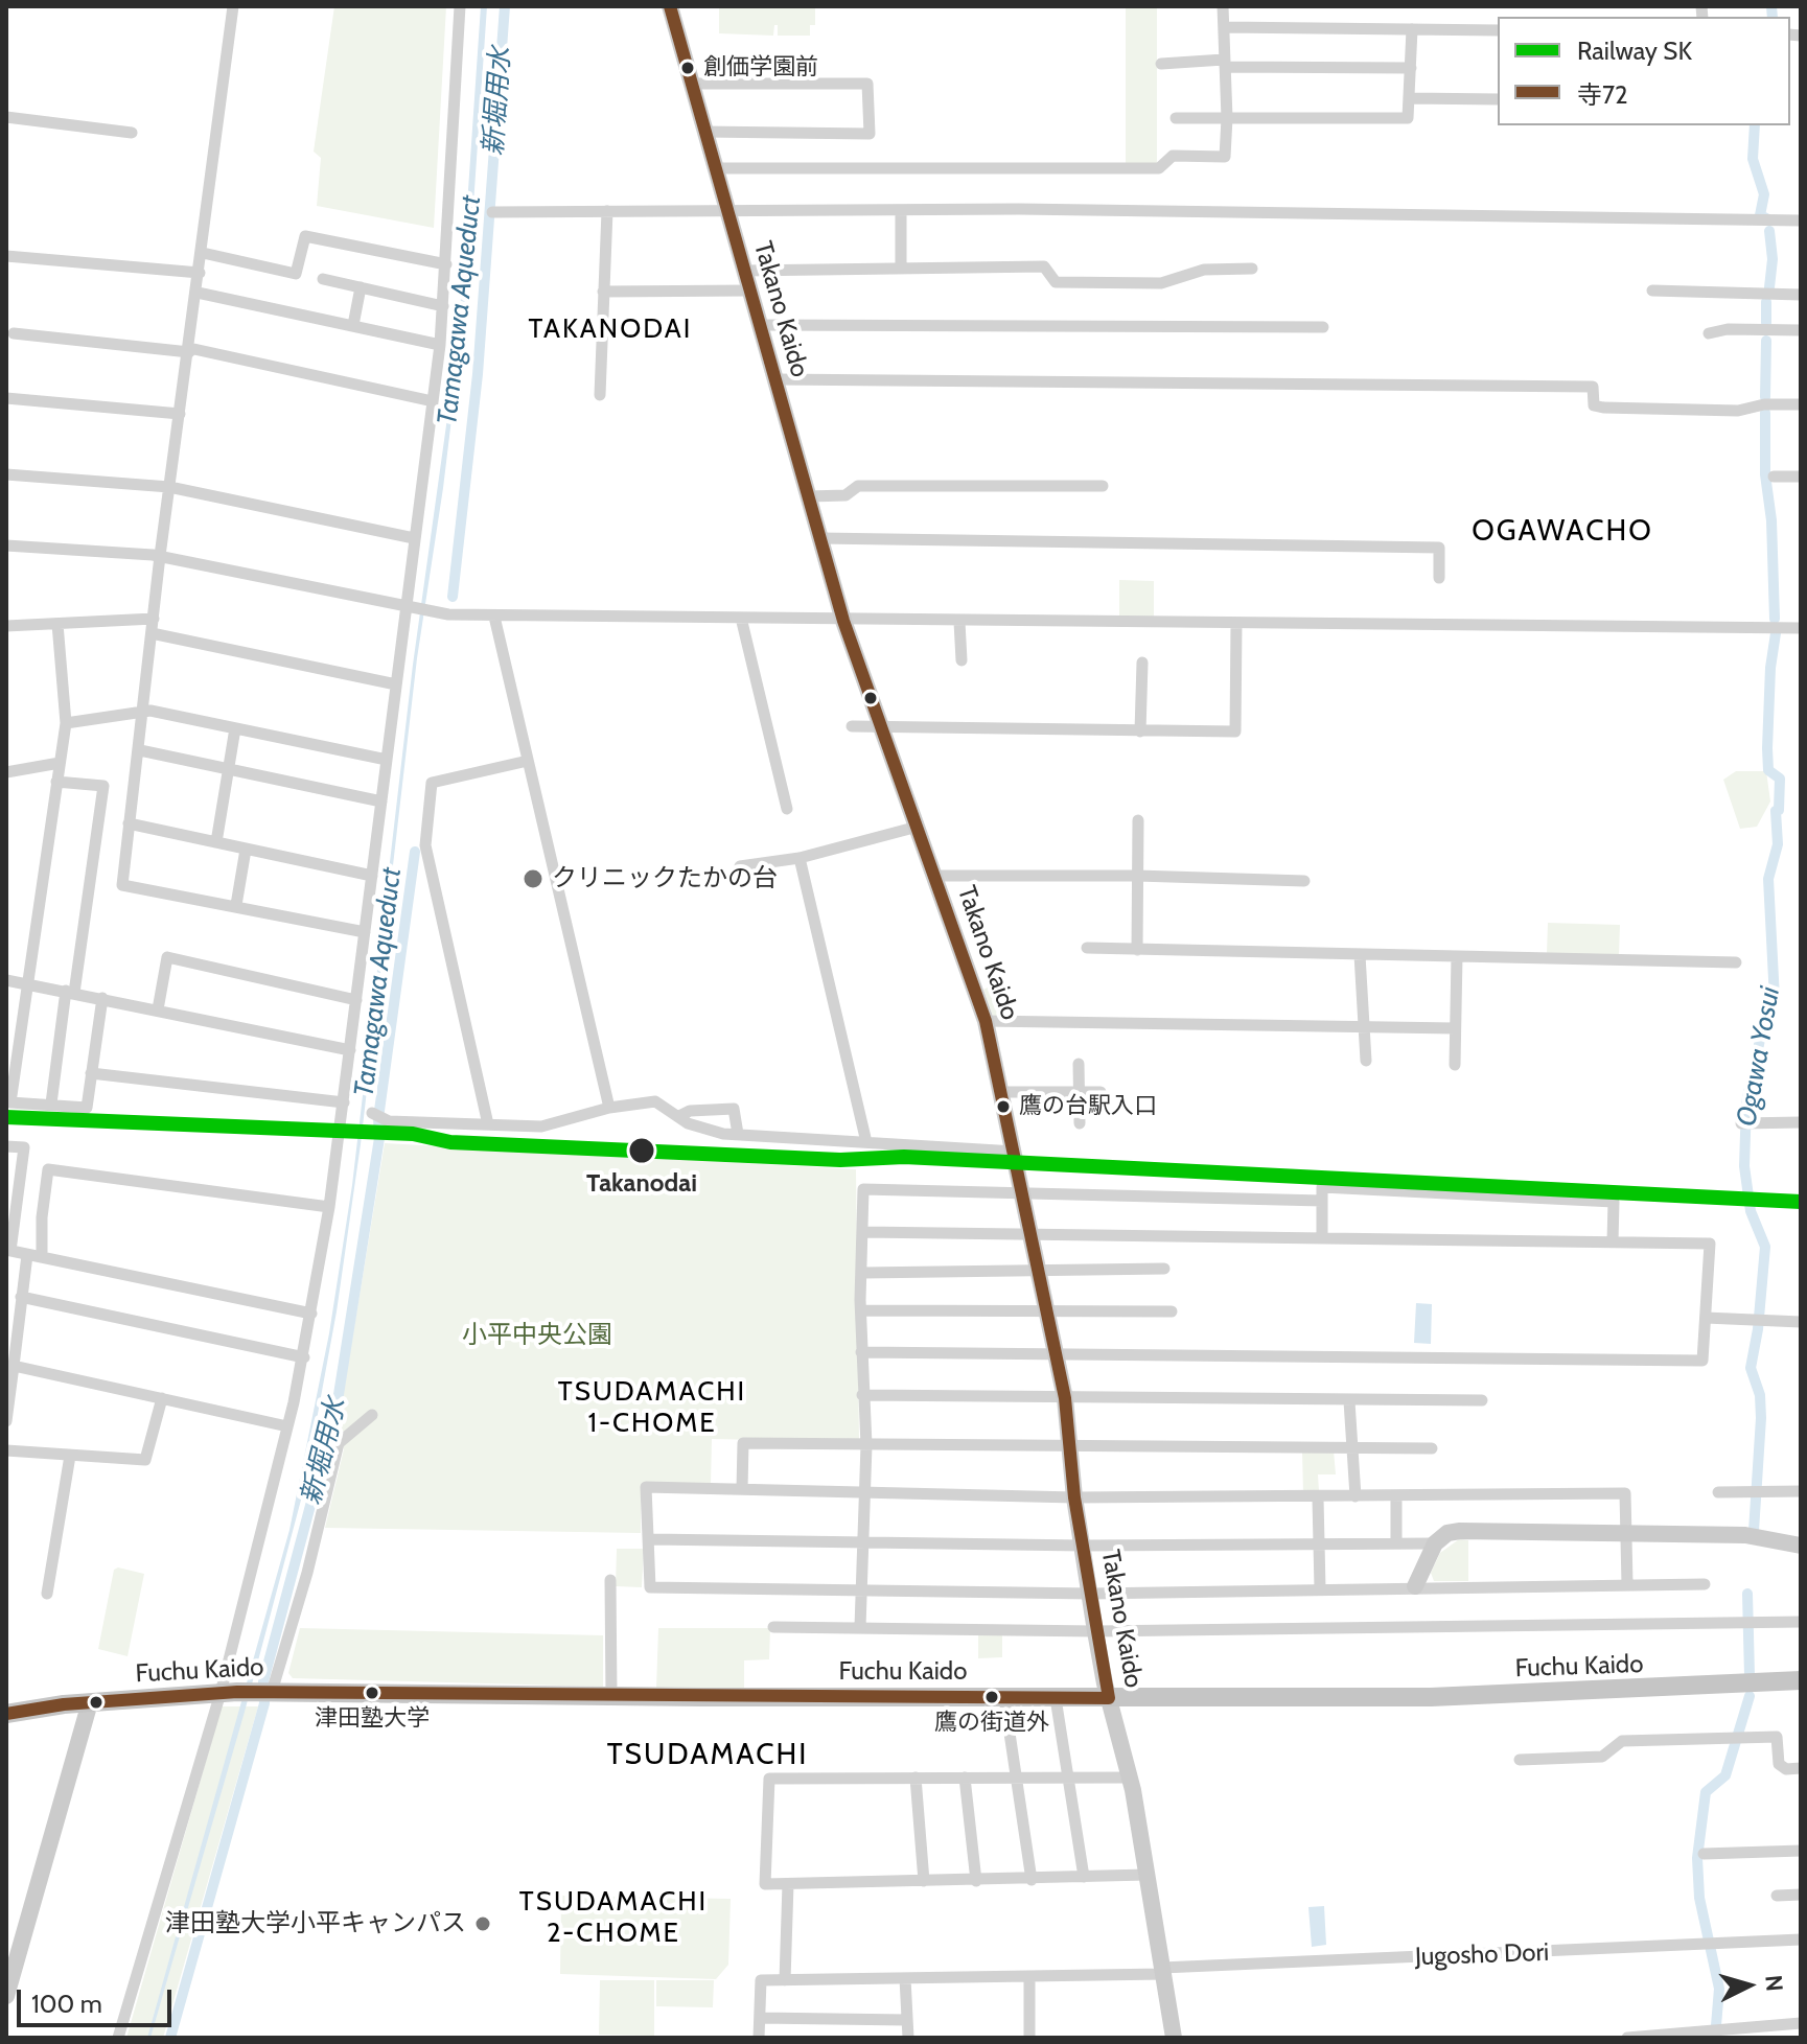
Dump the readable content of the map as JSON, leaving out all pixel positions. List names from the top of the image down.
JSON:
{
  "streets": {
    "main road": ["Fuchu Kaido"],
    "street": ["Takano Kaido", "Jugosho Dori"]
  },
  "crossings": [
    ["Takano Kaido", "Fuchu Kaido"],
    ["Takano Kaido", "Jugosho Dori"]
  ],
  "districts": [
    "TAKANODAI",
    "OGAWACHO",
    "TSUDAMACHI 1-CHOME",
    "TSUDAMACHI",
    "TSUDAMACHI 2-CHOME"
  ],
  "water": ["新堀用水", "Tamagawa Aqueduct", "Ogawa Yosui"],
  "parks": ["小平中央公園"],
  "places": [
    "創価学園前",
    "クリニックたかの台",
    "鷹の台駅入口",
    "Takanodai",
    "津田塾大学",
    "鷹の街道外",
    "津田塾大学小平キャンパス"
  ],
  "lines": ["transit line 寺72", "rail line SK"],
  "legend": ["Railway SK", "寺72"],
  "scale_bar": "100 m",
  "north": "right"
}
